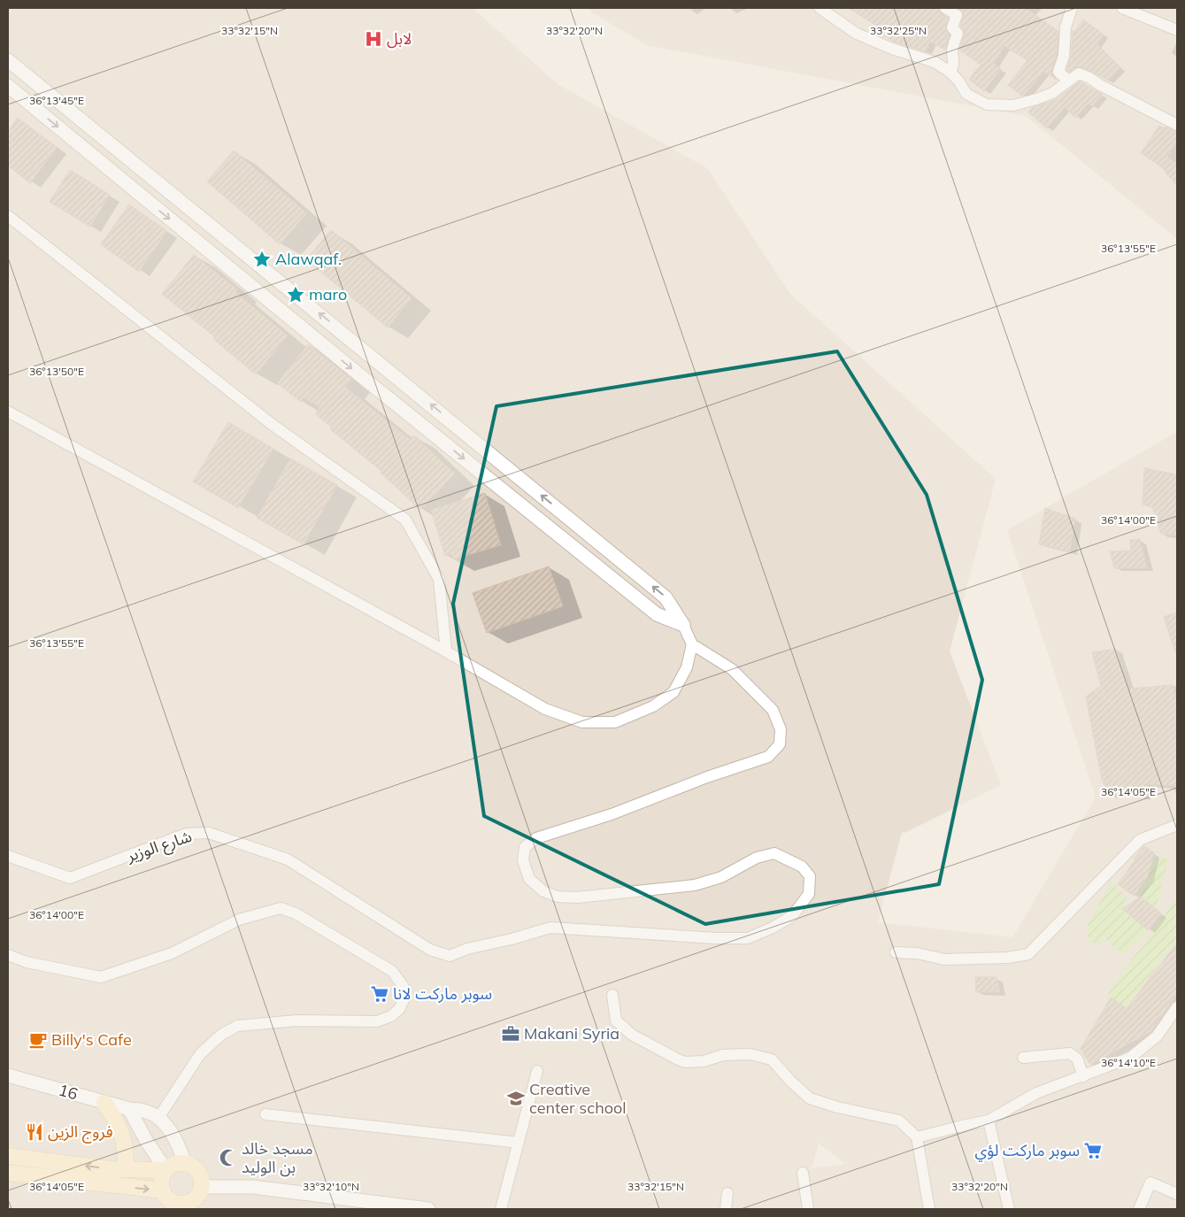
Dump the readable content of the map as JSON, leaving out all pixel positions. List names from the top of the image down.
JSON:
{
  "streets": {
    "street": ["شارع الوزير", "16"]
  },
  "places": {
    "hospital": ["لابل"],
    "place": ["Alawqaf.", "maro"],
    "supermarket": ["سوبر ماركت لانا", "سوبر ماركت لؤي"],
    "office": ["Makani Syria"],
    "cafe": ["Billy's Cafe"],
    "school or university": ["Creative center school"],
    "restaurant": ["فروج الزين"],
    "mosque": ["مسجد خالد بن الوليد"]
  },
  "coordinates": [
    "33°32'15\"N",
    "33°32'20\"N",
    "33°32'25\"N",
    "36°13'45\"E",
    "36°13'55\"E",
    "36°13'50\"E",
    "36°14'00\"E",
    "36°14'05\"E",
    "36°14'10\"E",
    "33°32'10\"N"
  ]
}
